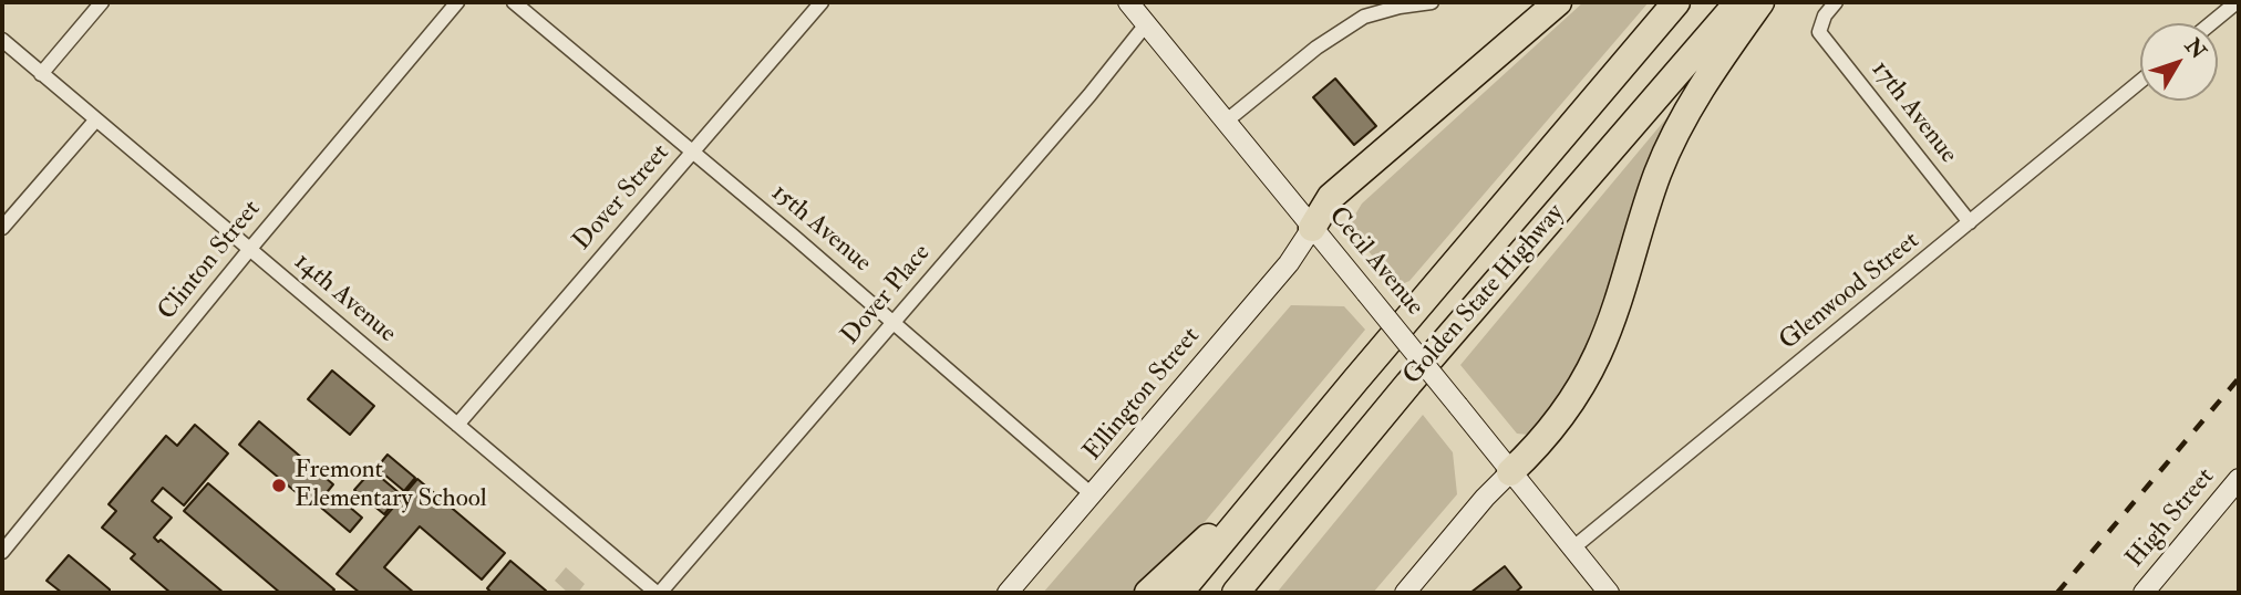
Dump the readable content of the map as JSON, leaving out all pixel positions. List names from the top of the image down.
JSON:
{
  "streets": {
    "highway": ["Golden State Highway"],
    "main road": ["Cecil Avenue", "Ellington Street", "High Street"],
    "street": [
      "17th Avenue",
      "Dover Street",
      "15th Avenue",
      "Clinton Street",
      "Glenwood Street",
      "Dover Place",
      "14th Avenue"
    ]
  },
  "crossings": [
    ["17th Avenue", "Glenwood Street"],
    ["Dover Street", "15th Avenue"],
    ["Dover Street", "14th Avenue"],
    ["15th Avenue", "Dover Place"],
    ["15th Avenue", "Ellington Street"],
    ["Clinton Street", "14th Avenue"],
    ["Cecil Avenue", "Glenwood Street"],
    ["Cecil Avenue", "Dover Place"],
    ["Cecil Avenue", "Ellington Street"],
    ["Dover Place", "14th Avenue"]
  ],
  "places": ["Fremont Elementary School"],
  "north": "top right"
}
